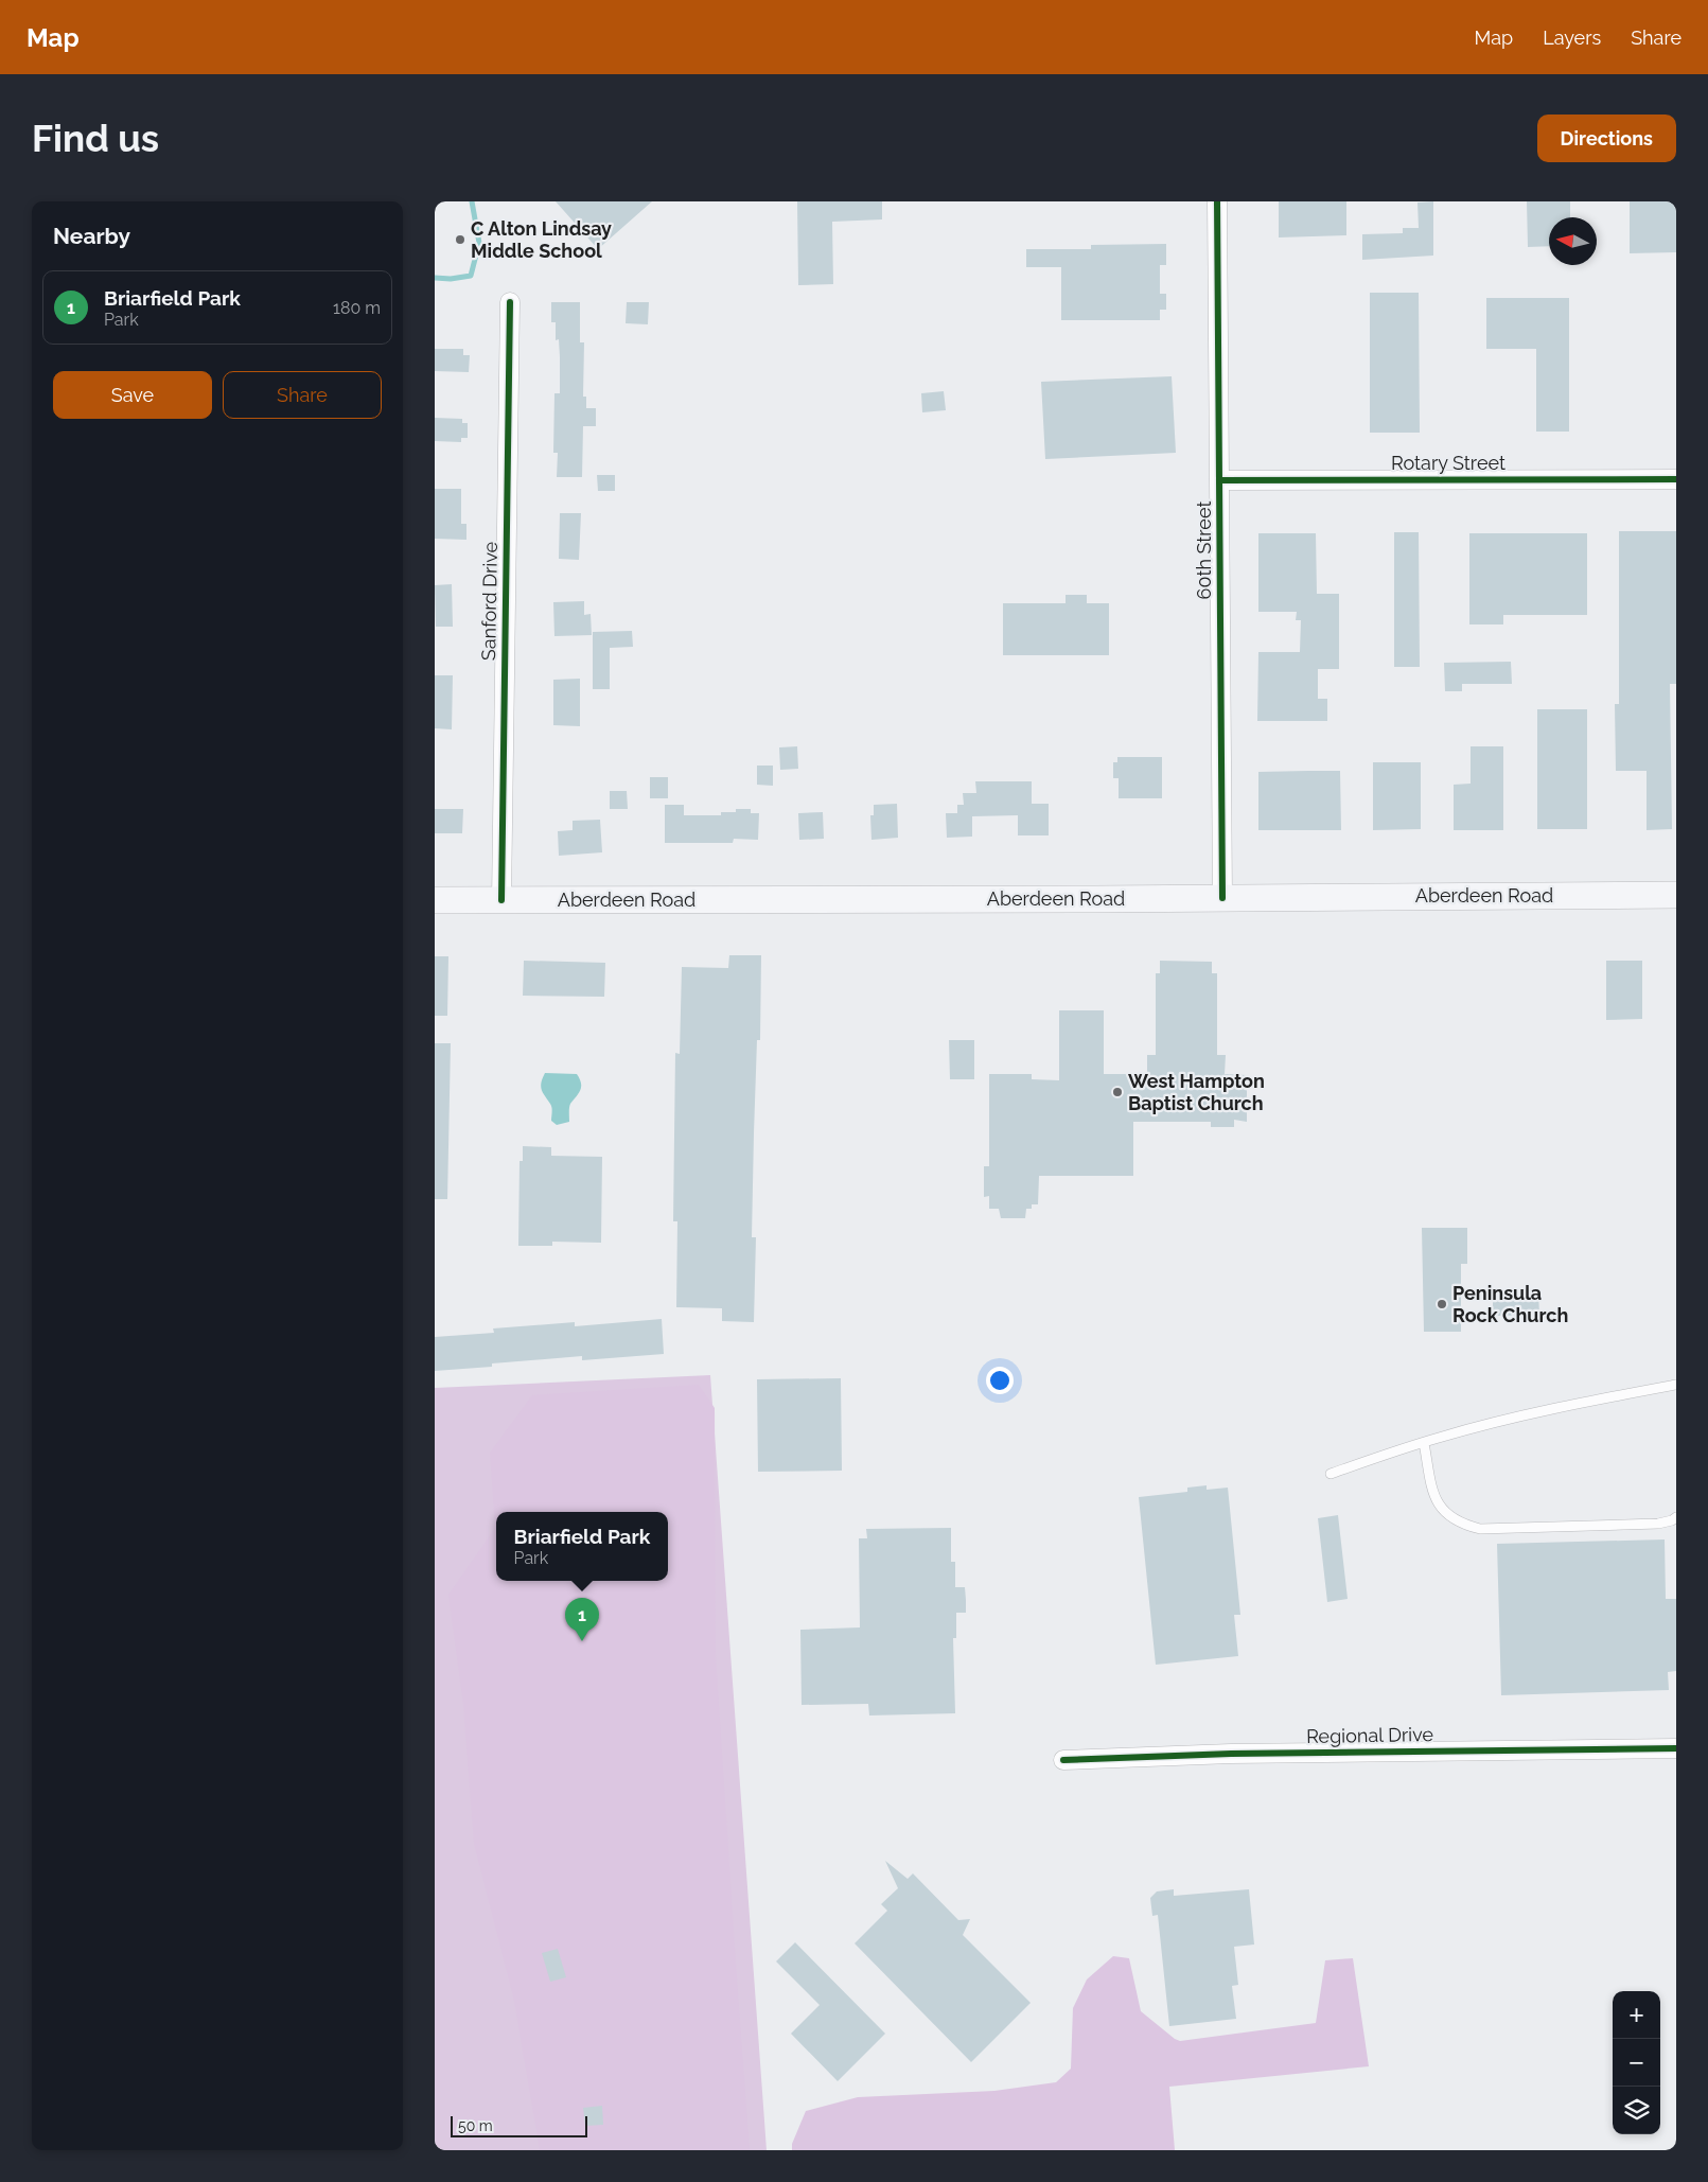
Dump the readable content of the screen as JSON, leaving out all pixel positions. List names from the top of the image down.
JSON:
{
  "streets": {
    "main road": ["Aberdeen Road"],
    "street": [
      "Rotary Street",
      "60th Street",
      "Sanford Drive",
      "Regional Drive"
    ]
  },
  "crossings": [
    ["Rotary Street", "60th Street"],
    ["60th Street", "Aberdeen Road"],
    ["Sanford Drive", "Aberdeen Road"]
  ],
  "places": ["C Alton Lindsay Middle School", "West Hampton Baptist Church", "Peninsula Rock Church"],
  "scale_bar": "50 m",
  "north": "left",
  "page": {
    "header": "Map",
    "nav": ["Map", "Layers", "Share"],
    "buttons": [
      "Directions",
      ["Save", "Share"]
    ],
    "title": "Find us",
    "heading": "Nearby",
    "list": [
      {
        "mark": "1",
        "name": "Briarfield Park",
        "note": "Park",
        "value": "180 m"
      }
    ],
    "popup": ["Briarfield Park", "Park"],
    "pins": "1",
    "map_buttons": ["+", "−"],
    "scale": "50 m"
  }
}
